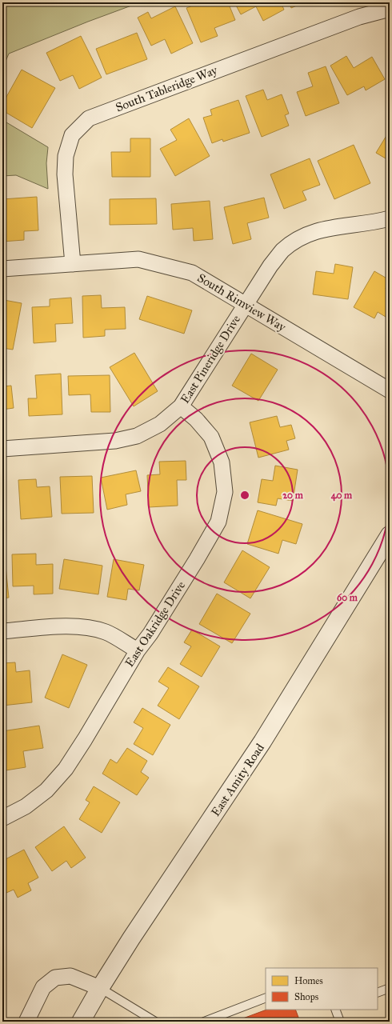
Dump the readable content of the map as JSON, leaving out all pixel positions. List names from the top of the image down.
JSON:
{
  "streets": {
    "street": [
      "South Tableridge Way",
      "South Rimview Way",
      "East Pineridge Drive",
      "East Oakridge Drive",
      "East Amity Road"
    ]
  },
  "crossings": [
    ["South Tableridge Way", "South Rimview Way"],
    ["South Rimview Way", "East Pineridge Drive"],
    ["East Pineridge Drive", "East Oakridge Drive"]
  ],
  "legend": ["Homes", "Shops"],
  "rings": ["20 m", "40 m", "60 m"]
}
